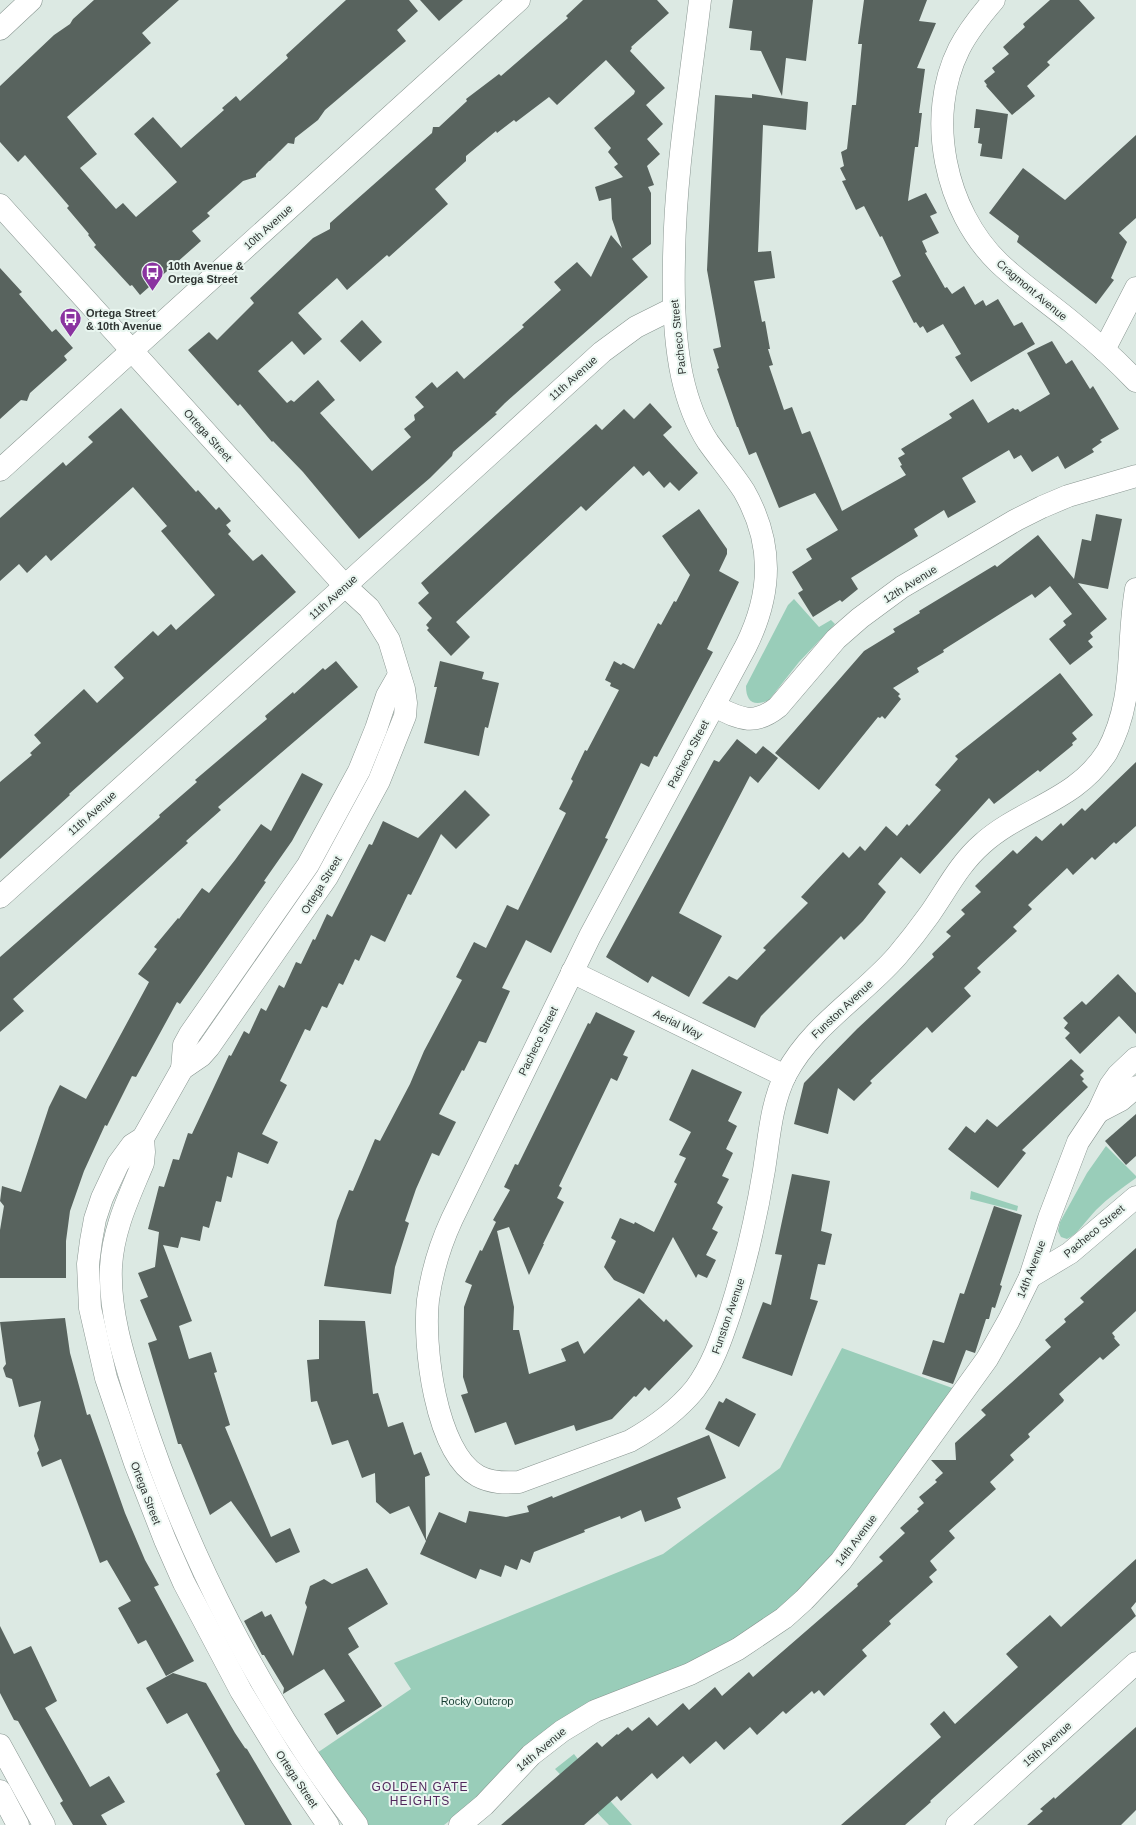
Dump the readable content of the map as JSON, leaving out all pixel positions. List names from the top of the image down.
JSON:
{
  "streets": {
    "street": [
      "10th Avenue",
      "Cragmont Avenue",
      "Pacheco Street",
      "11th Avenue",
      "Ortega Street",
      "12th Avenue",
      "Funston Avenue",
      "Aerial Way",
      "14th Avenue",
      "15th Avenue"
    ]
  },
  "crossings": [
    ["10th Avenue", "Ortega Street"],
    ["Pacheco Street", "11th Avenue"],
    ["Pacheco Street", "12th Avenue"],
    ["Pacheco Street", "Funston Avenue"],
    ["Pacheco Street", "Aerial Way"],
    ["Pacheco Street", "14th Avenue"],
    ["11th Avenue", "Ortega Street"],
    ["Funston Avenue", "Aerial Way"]
  ],
  "districts": ["GOLDEN GATE HEIGHTS"],
  "parks": ["Rocky Outcrop"],
  "places": {
    "bus stop": ["10th Avenue & Ortega Street", "Ortega Street & 10th Avenue"]
  }
}
